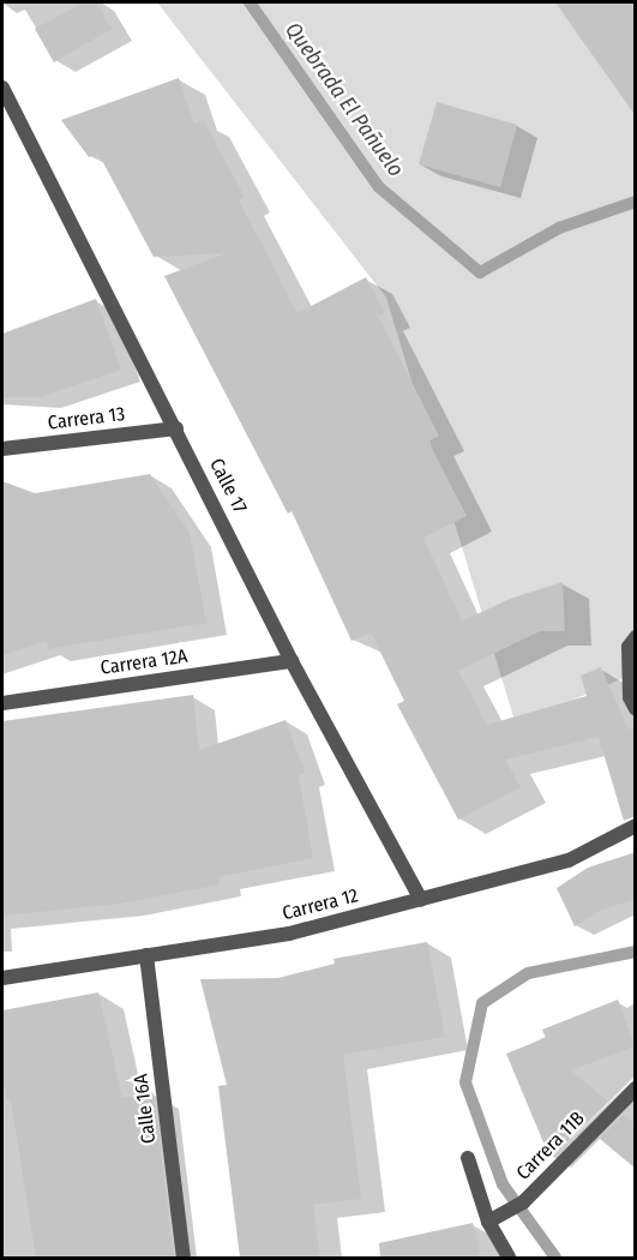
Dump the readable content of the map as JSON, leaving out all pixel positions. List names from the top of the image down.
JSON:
{
  "streets": {
    "street": [
      "Carrera 13",
      "Calle 17",
      "Carrera 12A",
      "Carrera 12",
      "Calle 16A",
      "Carrera 11B"
    ]
  },
  "crossings": [
    ["Carrera 13", "Calle 17"],
    ["Calle 17", "Carrera 12A"],
    ["Calle 17", "Carrera 12"],
    ["Carrera 12", "Calle 16A"]
  ],
  "water": ["Quebrada El Pañuelo"]
}
